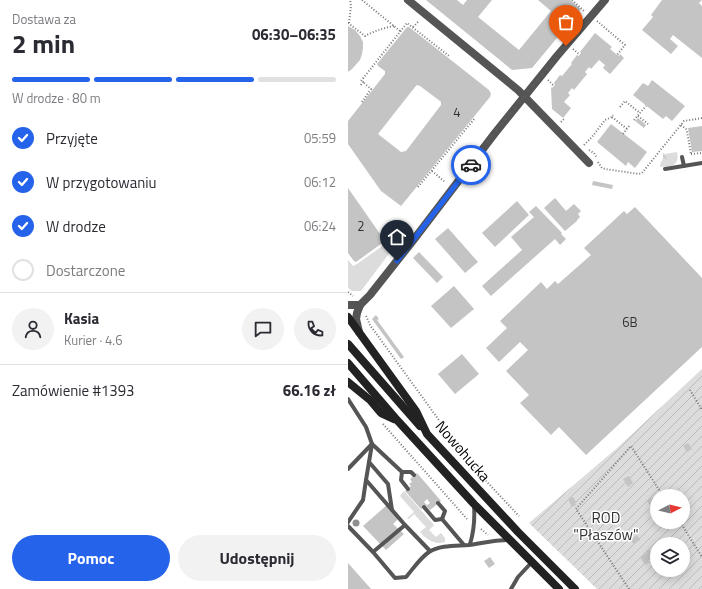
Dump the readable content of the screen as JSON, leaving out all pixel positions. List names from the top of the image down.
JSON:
{
  "streets": {
    "main road": ["Nowohucka"]
  },
  "parks": ["ROD \"Płaszów\""],
  "house_numbers": ["4", "2", "6B"],
  "north": "right",
  "page": {
    "heading": ["2 min", "Dostawa za", "06:30–06:35"],
    "panel": [
      "Kasia",
      "Kurier · 4.6",
      "Zamówienie #1393",
      "66.16 zł"
    ],
    "bar": "W drodze · 80 m",
    "list": [
      ["Przyjęte", "05:59"],
      ["W przygotowaniu", "06:12"],
      ["W drodze", "06:24"],
      "Dostarczone"
    ],
    "buttons": ["Pomoc", "Udostępnij"]
  }
}
